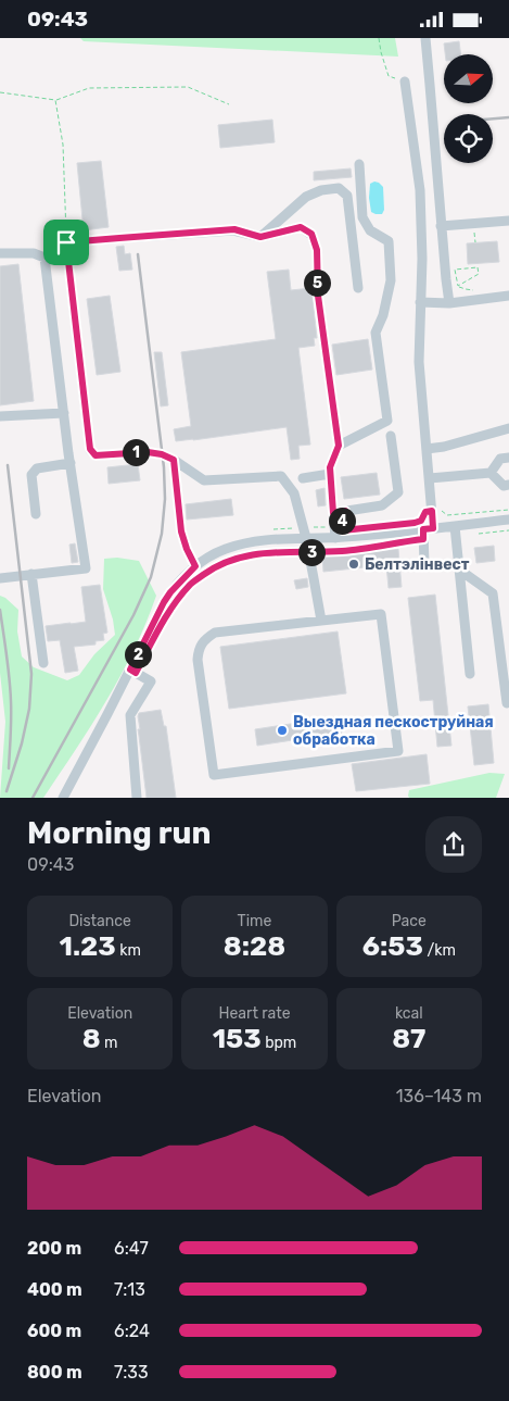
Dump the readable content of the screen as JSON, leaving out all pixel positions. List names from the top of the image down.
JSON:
{
  "places": ["Белтэлінвест", "Выездная пескоструйная обработка"],
  "north": "right",
  "page": {
    "status": "09:43",
    "pins": [
      "5",
      "1",
      "4",
      "3",
      "2"
    ],
    "heading": ["Morning run", "09:43"],
    "stats": [
      ["Distance", "1.23 km"],
      ["Time", "8:28"],
      ["Pace", "6:53 /km"],
      ["Elevation", "8 m"],
      ["Heart rate", "153 bpm"],
      ["kcal", "87"]
    ],
    "chart": ["Elevation", "136–143 m"],
    "list": [
      {
        "name": "200 m",
        "note": "6:47"
      },
      {
        "name": "400 m",
        "note": "7:13"
      },
      {
        "name": "600 m",
        "note": "6:24"
      },
      {
        "name": "800 m",
        "note": "7:33"
      }
    ]
  }
}
